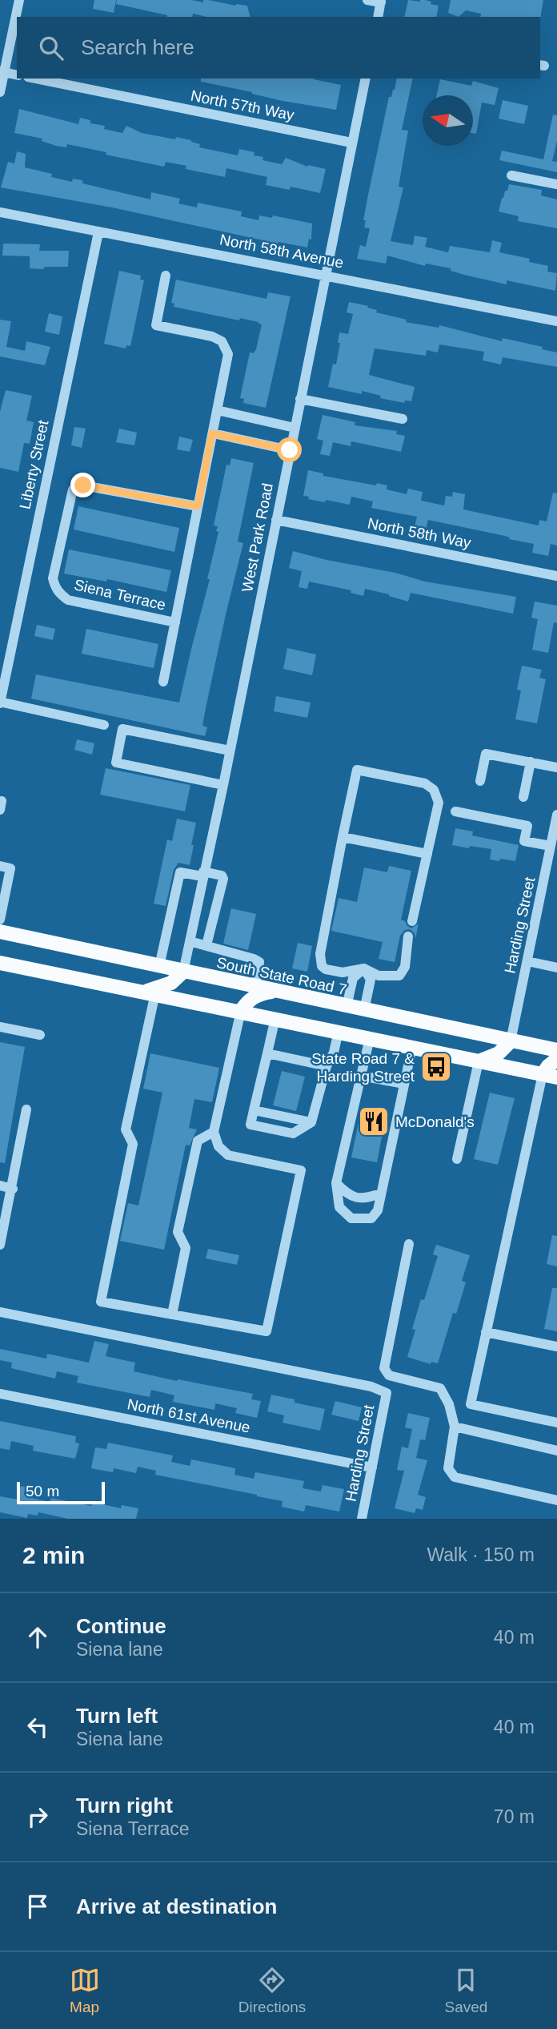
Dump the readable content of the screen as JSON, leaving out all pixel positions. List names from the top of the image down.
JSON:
{
  "streets": {
    "main road": ["South State Road 7"],
    "street": [
      "North 57th Way",
      "North 58th Avenue",
      "Liberty Street",
      "North 58th Way",
      "West Park Road",
      "Siena Terrace",
      "Harding Street",
      "North 61st Avenue"
    ]
  },
  "crossings": [
    ["North 57th Way", "West Park Road"],
    ["North 58th Avenue", "Liberty Street"],
    ["North 58th Avenue", "West Park Road"],
    ["North 58th Way", "West Park Road"],
    ["West Park Road", "South State Road 7"],
    ["Harding Street", "South State Road 7"],
    ["Harding Street", "North 61st Avenue"]
  ],
  "places": {
    "bus stop": ["State Road 7 & Harding Street"],
    "restaurant": ["McDonald's"]
  },
  "scale_bar": "50 m",
  "north": "left",
  "page": {
    "search": "Search here",
    "scale": "50 m",
    "heading": ["2 min", "Walk · 150 m"],
    "list": [
      ["Continue", "Siena lane", "40 m"],
      ["Turn left", "Siena lane", "40 m"],
      ["Turn right", "Siena Terrace", "70 m"],
      "Arrive at destination"
    ],
    "nav": ["Map", "Directions", "Saved"]
  }
}
